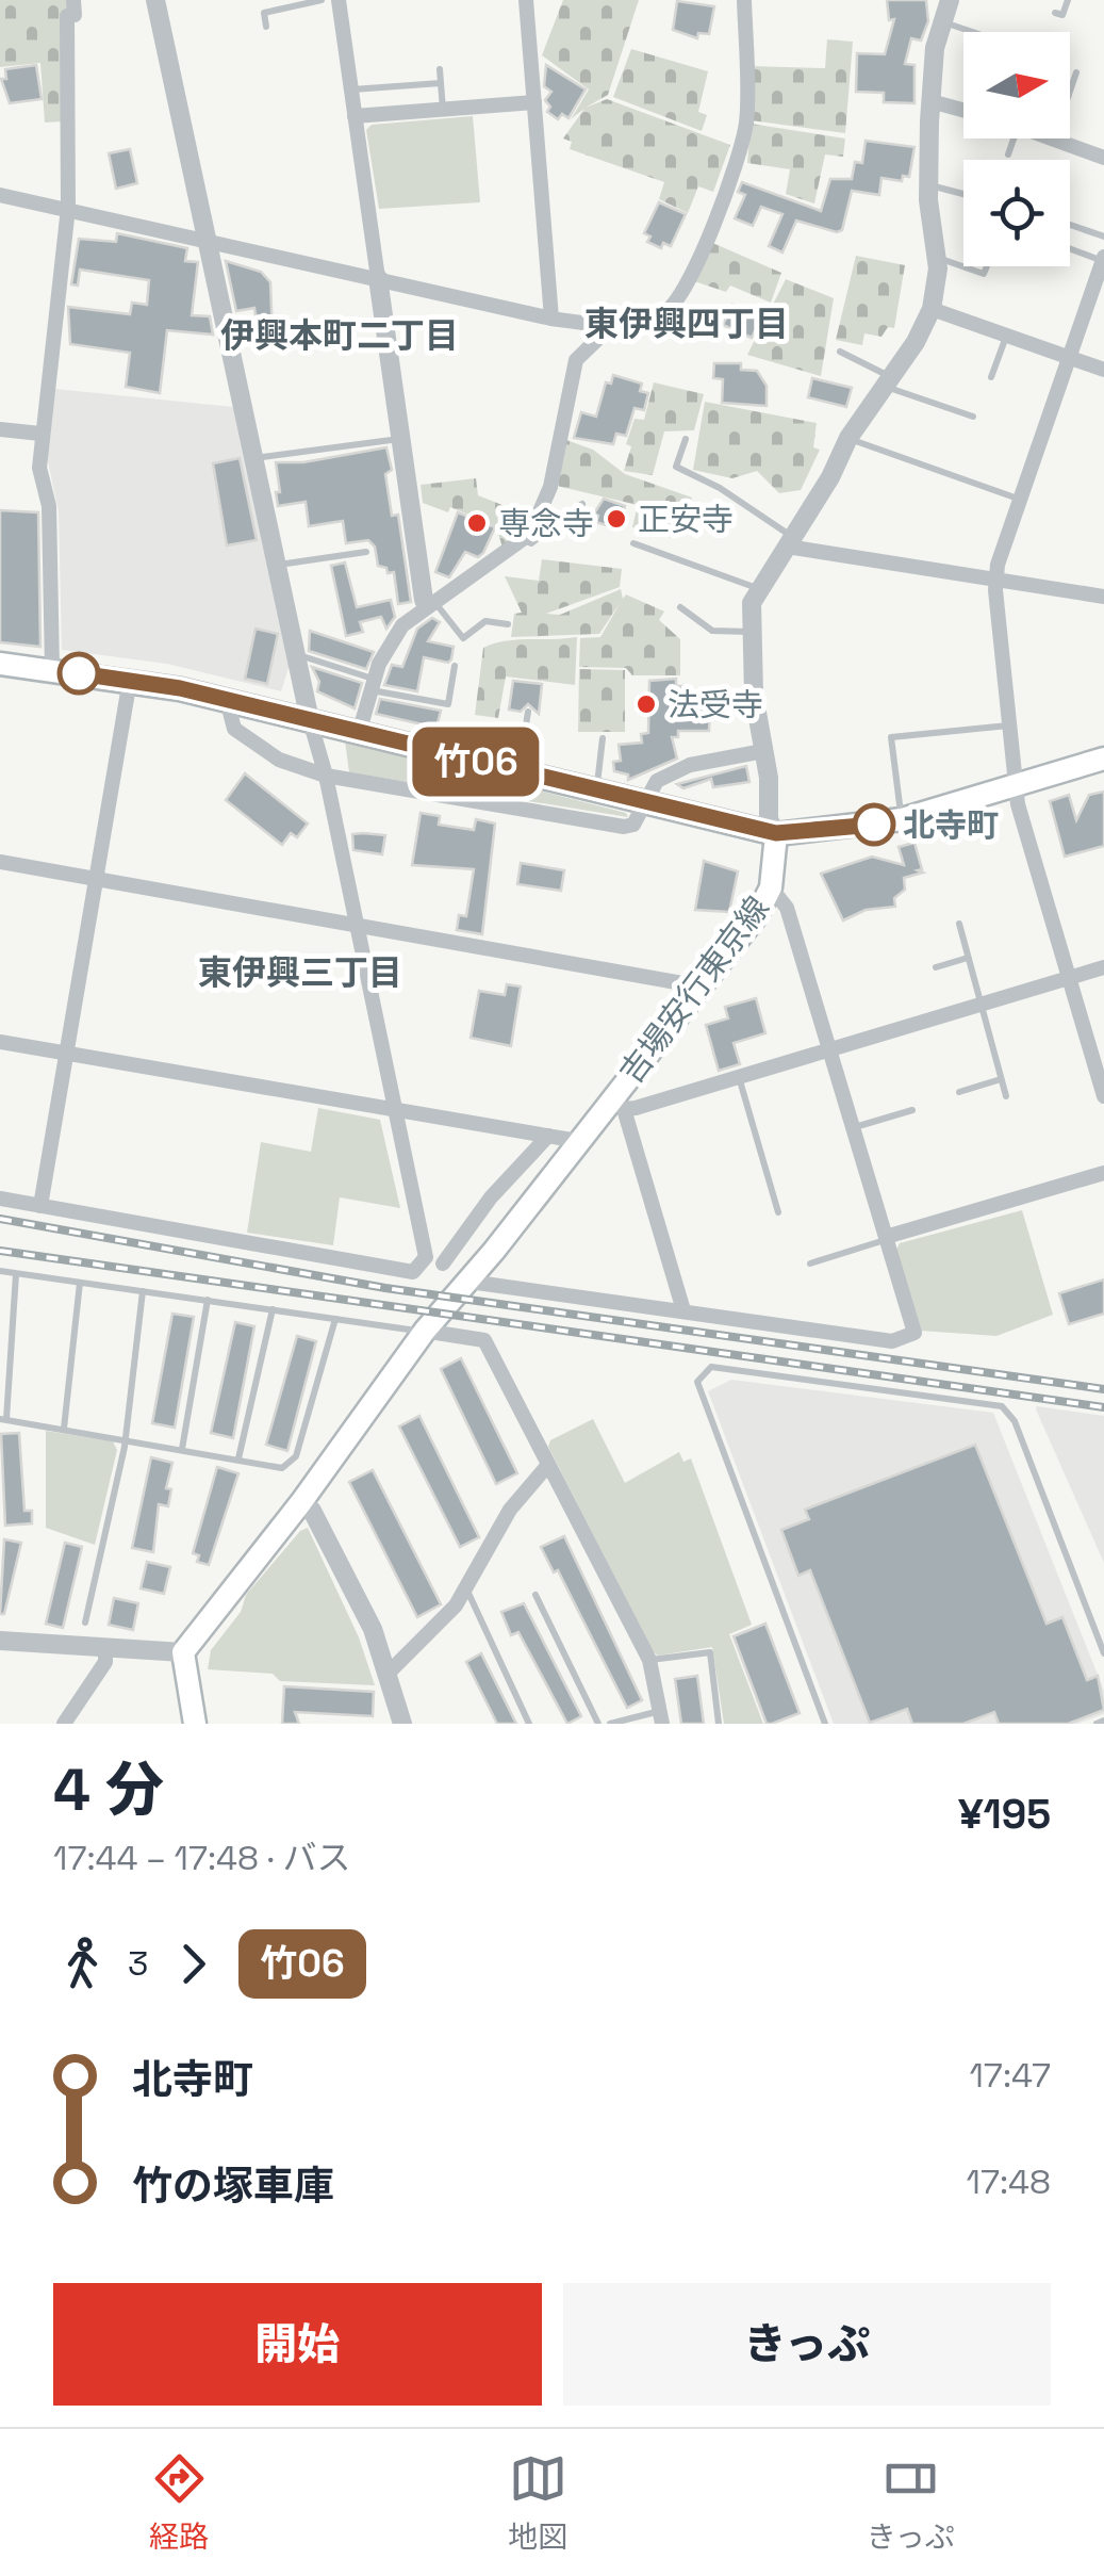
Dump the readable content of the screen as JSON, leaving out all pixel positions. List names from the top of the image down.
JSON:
{
  "streets": {
    "main road": ["吉場安行東京線"]
  },
  "districts": ["東伊興四丁目", "伊興本町二丁目", "東伊興三丁目"],
  "places": [
    "正安寺",
    "専念寺",
    "法受寺",
    "北寺町"
  ],
  "lines": ["bus line 竹06"],
  "north": "right",
  "page": {
    "on_map": "竹06",
    "heading": ["4 分", "17:44 – 17:48 · バス", "¥195"],
    "legs": ["3", "竹06"],
    "list": [
      {
        "name": "北寺町",
        "value": "17:47"
      },
      {
        "name": "竹の塚車庫",
        "value": "17:48"
      }
    ],
    "buttons": ["開始", "きっぷ"],
    "tabs": ["経路", "地図", "きっぷ"]
  }
}
